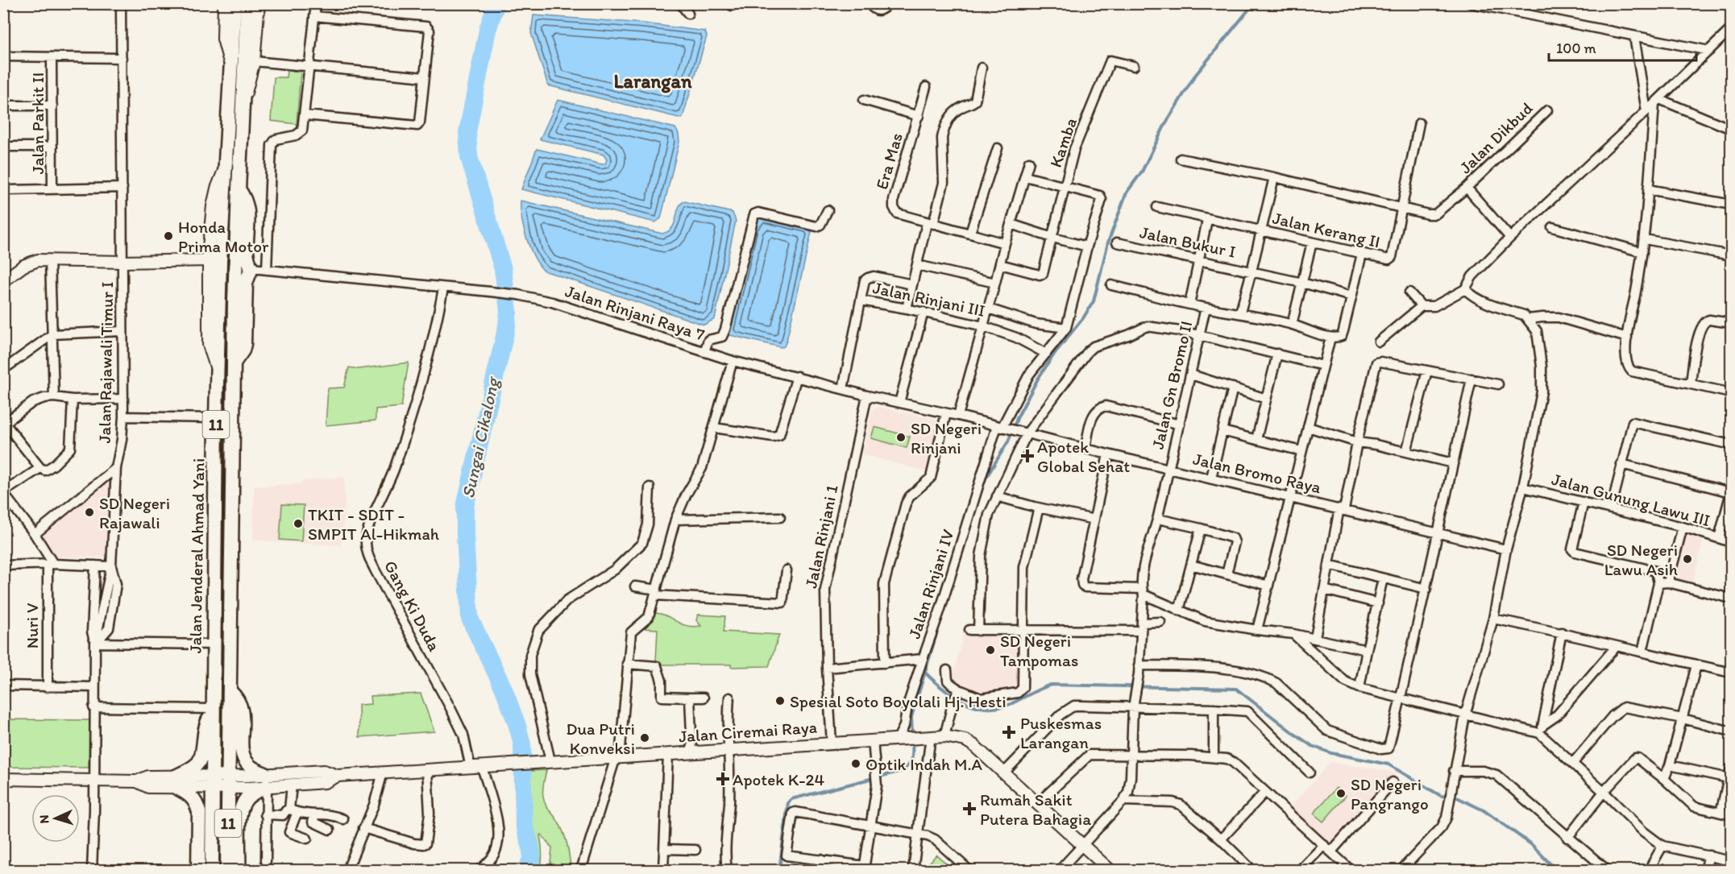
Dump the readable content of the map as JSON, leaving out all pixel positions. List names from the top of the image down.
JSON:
{
  "streets": {
    "highway": ["11", "Jalan Jenderal Ahmad Yani"],
    "street": [
      "Jalan Parkit II",
      "Jalan Dikbud",
      "Kamba",
      "Era Mas",
      "Jalan Kerang II",
      "Jalan Bukur I",
      "Jalan Rinjani III",
      "Jalan Rinjani Raya 7",
      "Jalan Rajawali Timur I",
      "Jalan Gn Bromo II",
      "Jalan Bromo Raya",
      "Jalan Gunung Lawu III",
      "Jalan Rinjani 1",
      "Jalan Rinjani IV",
      "Gang Ki Duda",
      "Nuri V",
      "Jalan Ciremai Raya"
    ]
  },
  "crossings": [
    ["Jalan Dikbud", "Jalan Kerang II"],
    ["Kamba", "Jalan Rinjani III"],
    ["Kamba", "Jalan Rinjani Raya 7"],
    ["Jalan Rinjani III", "Jalan Rinjani Raya 7"],
    ["Jalan Rinjani III", "Jalan Rinjani IV"],
    ["Jalan Rinjani Raya 7", "Jalan Bromo Raya"],
    ["Jalan Rinjani Raya 7", "Jalan Rinjani 1"],
    ["Jalan Rinjani Raya 7", "Jalan Rinjani IV"],
    ["Jalan Rinjani Raya 7", "Gang Ki Duda"],
    ["Jalan Rajawali Timur I", "Jalan Ciremai Raya"],
    ["Jalan Gn Bromo II", "Jalan Bromo Raya"],
    ["Jalan Bromo Raya", "Jalan Rinjani IV"],
    ["Jalan Rinjani 1", "Jalan Rinjani IV"],
    ["Jalan Rinjani 1", "Jalan Ciremai Raya"],
    ["Jalan Jenderal Ahmad Yani", "Jalan Ciremai Raya"],
    ["Gang Ki Duda", "Jalan Ciremai Raya"]
  ],
  "districts": ["Larangan"],
  "water": ["Sungai Cikalong"],
  "places": {
    "other": [
      "Honda Prima Motor",
      "SD Negeri Rinjani",
      "SD Negeri Rajawali",
      "TKIT - SDIT - SMPIT Al-Hikmah",
      "SD Negeri Lawu Asih",
      "SD Negeri Tampomas",
      "Spesial Soto Boyolali Hj. Hesti",
      "Dua Putri Konveksi",
      "Optik Indah M.A",
      "SD Negeri Pangrango"
    ],
    "health": [
      "Apotek Global Sehat",
      "Puskesmas Larangan",
      "Apotek K-24",
      "Rumah Sakit Putera Bahagia"
    ]
  },
  "scale_bar": "100 m",
  "north": "left"
}
